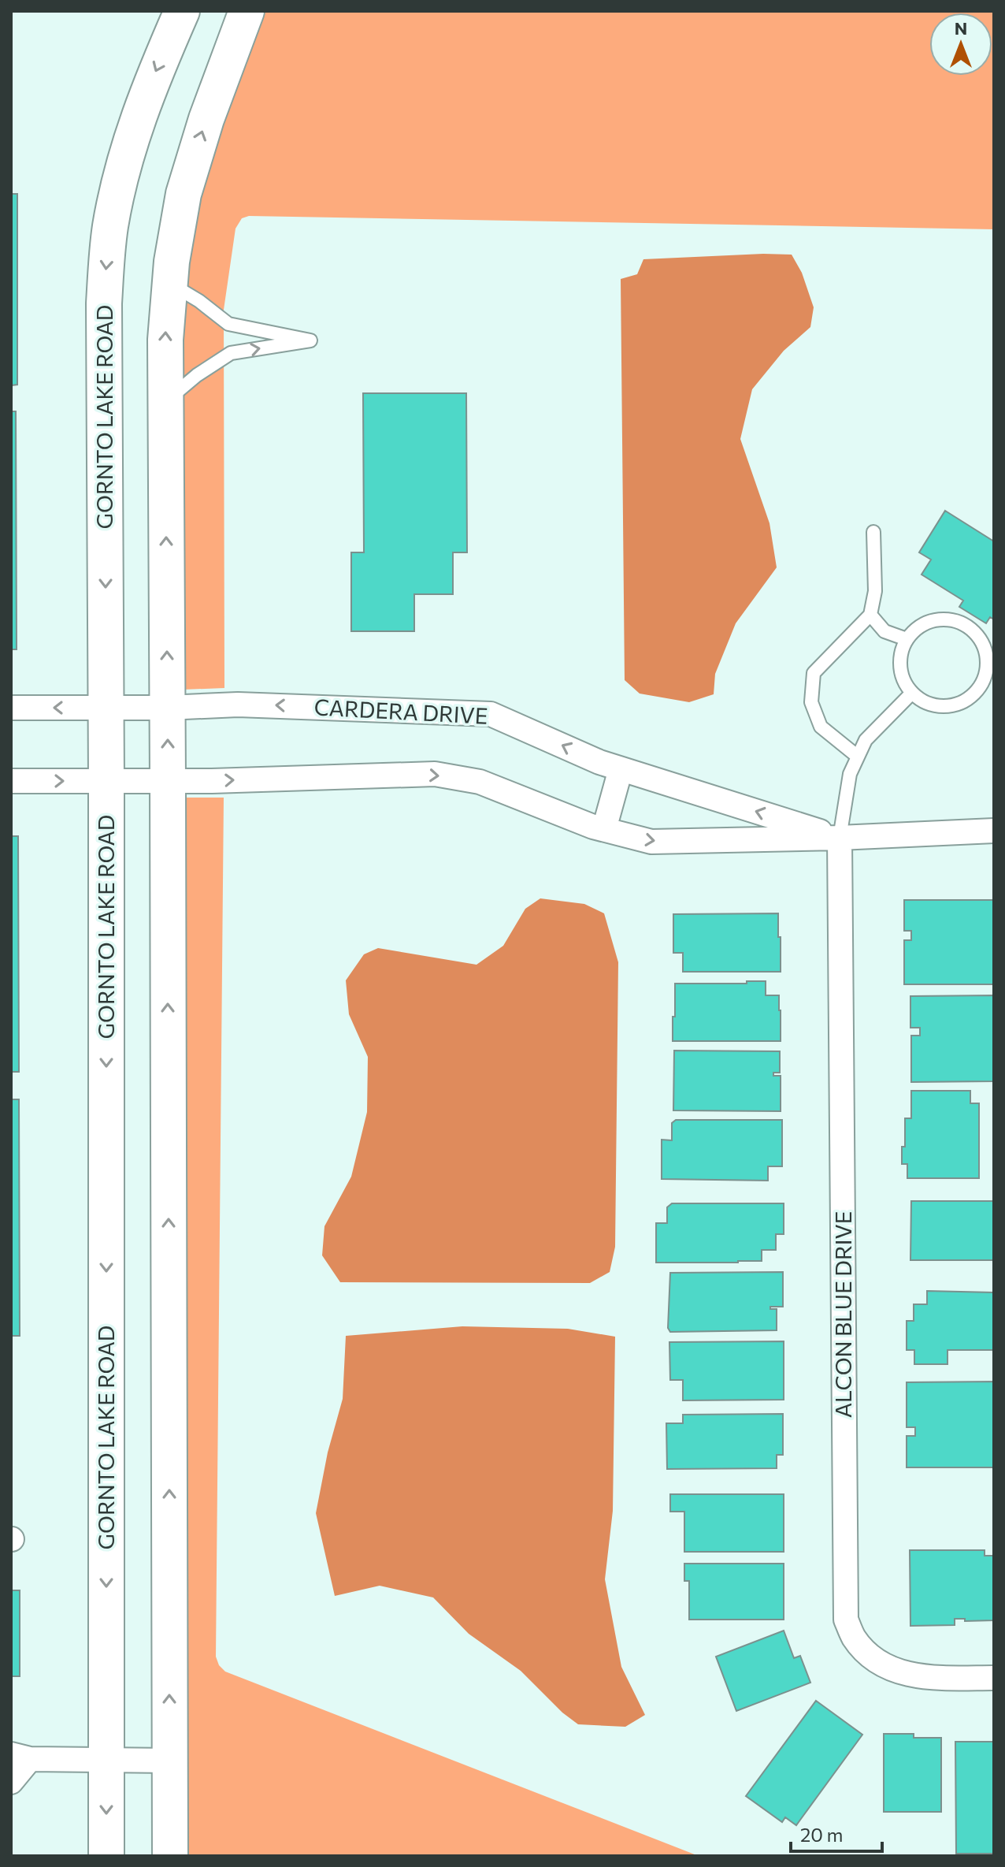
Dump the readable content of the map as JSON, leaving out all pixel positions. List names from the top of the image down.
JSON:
{
  "streets": {
    "street": ["GORNTO LAKE ROAD", "CARDERA DRIVE", "ALCON BLUE DRIVE"]
  },
  "crossings": [
    ["GORNTO LAKE ROAD", "CARDERA DRIVE"],
    ["CARDERA DRIVE", "ALCON BLUE DRIVE"]
  ],
  "scale_bar": "20 m",
  "north": "top"
}
